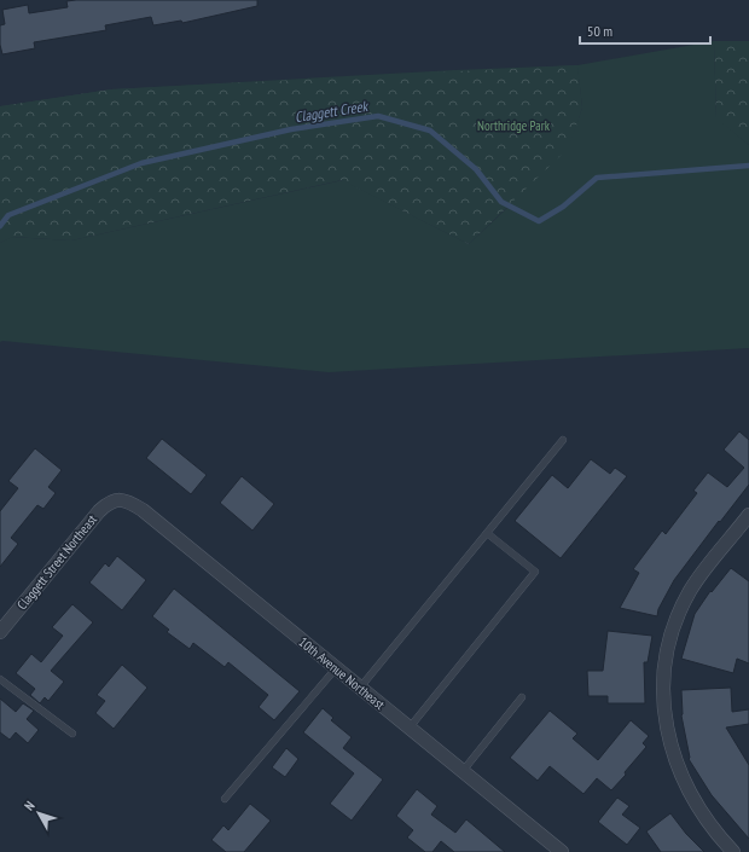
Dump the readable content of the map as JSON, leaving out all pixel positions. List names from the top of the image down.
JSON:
{
  "streets": {
    "street": ["Claggett Street Northeast", "10th Avenue Northeast"]
  },
  "crossings": [
    ["Claggett Street Northeast", "10th Avenue Northeast"]
  ],
  "water": ["Claggett Creek"],
  "parks": ["Northridge Park"],
  "scale_bar": "50 m",
  "north": "top left"
}
